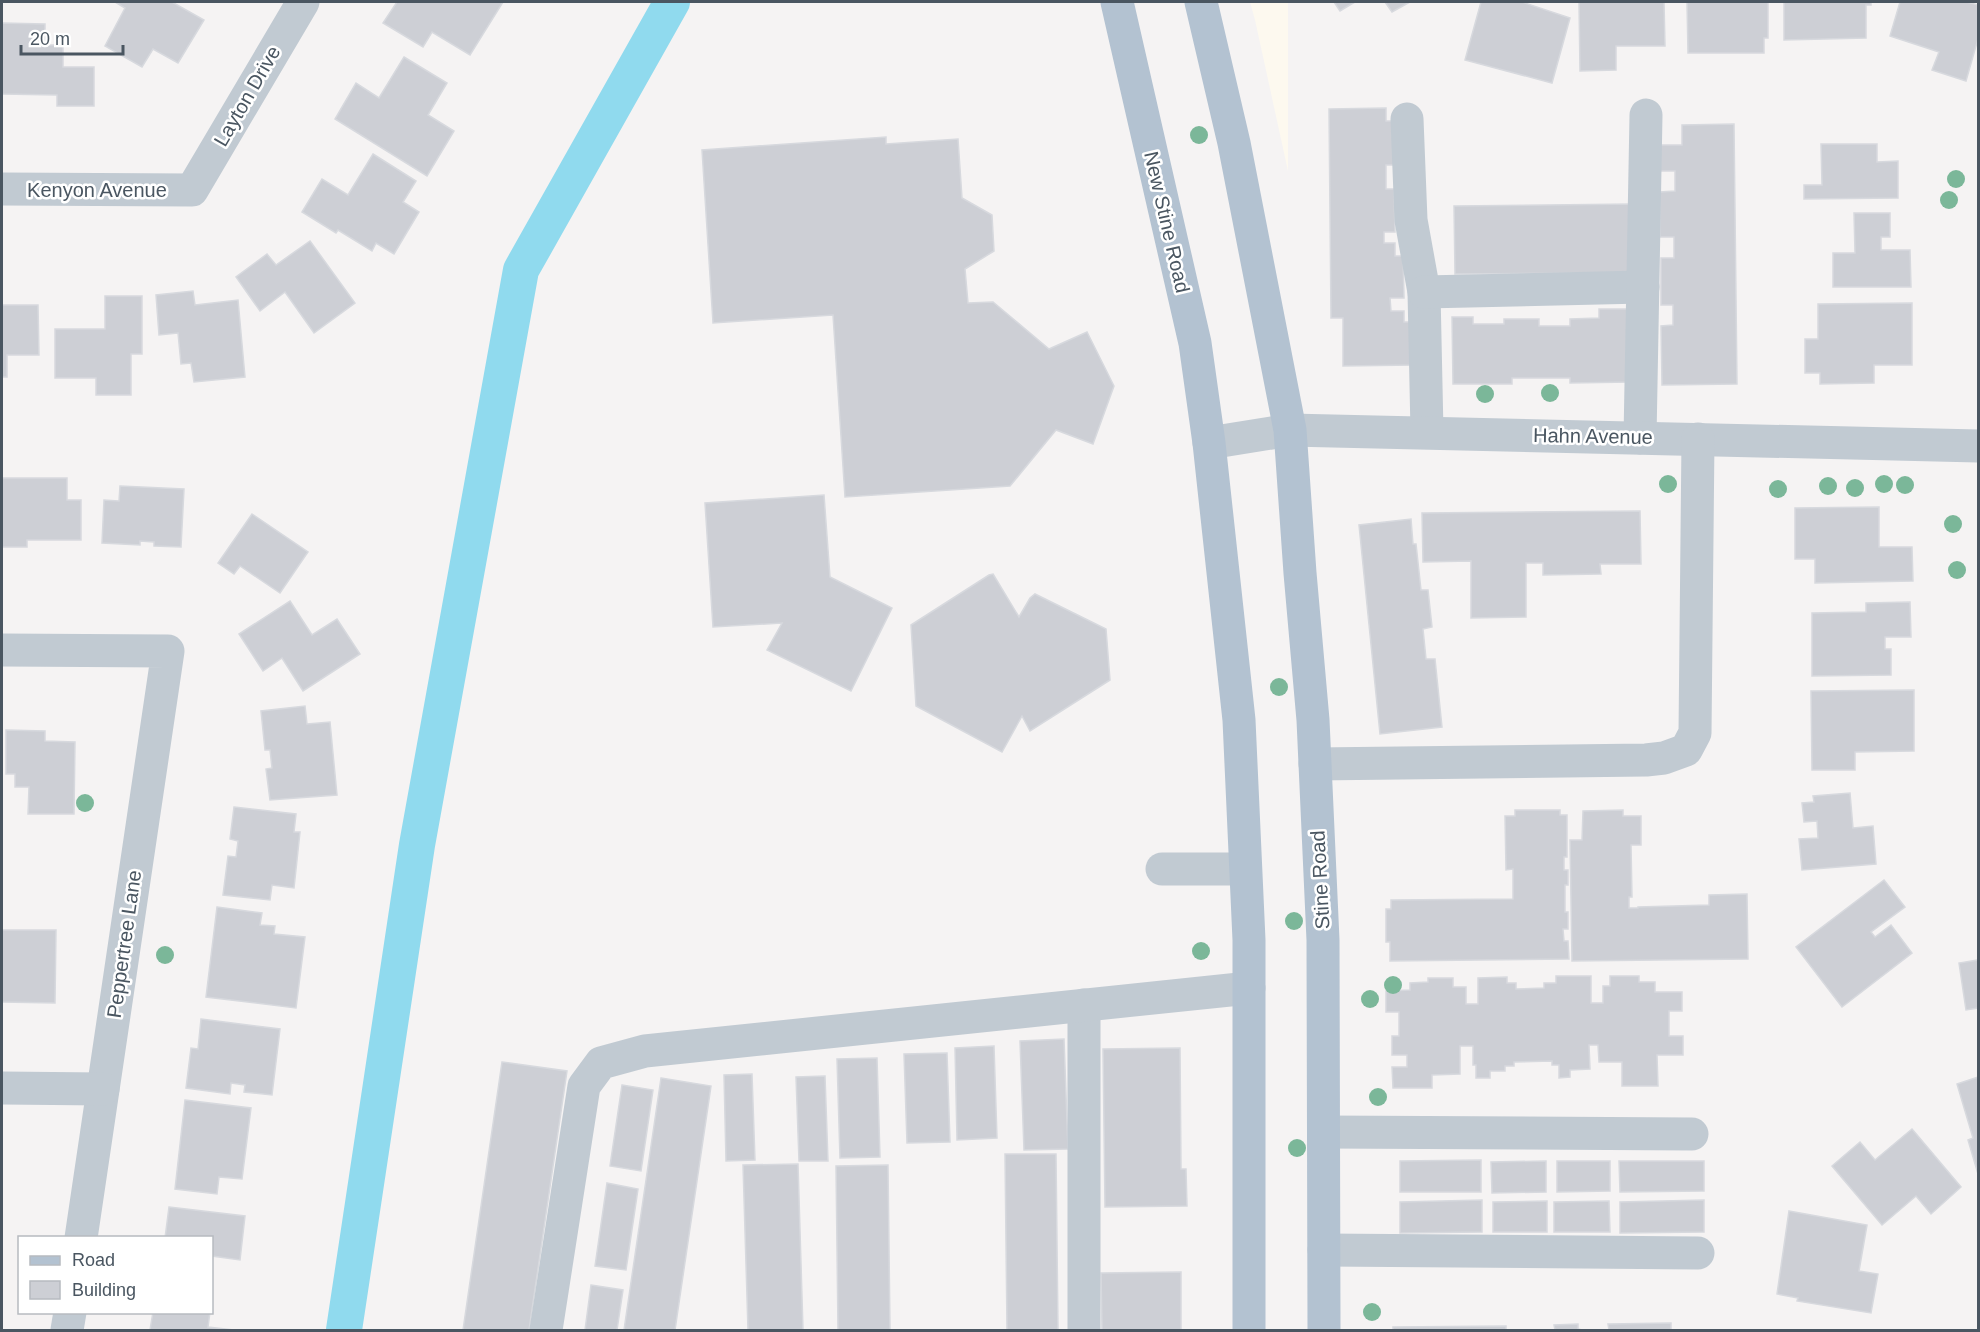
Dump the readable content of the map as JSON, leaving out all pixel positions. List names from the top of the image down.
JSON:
{
  "streets": {
    "main road": ["New Stine Road", "Stine Road"],
    "street": [
      "Layton Drive",
      "Kenyon Avenue",
      "Hahn Avenue",
      "Peppertree Lane"
    ]
  },
  "crossings": [
    ["Layton Drive", "Kenyon Avenue"],
    ["New Stine Road", "Hahn Avenue"],
    ["Hahn Avenue", "Stine Road"]
  ],
  "legend": ["Road", "Building"],
  "scale_bar": "20 m"
}
